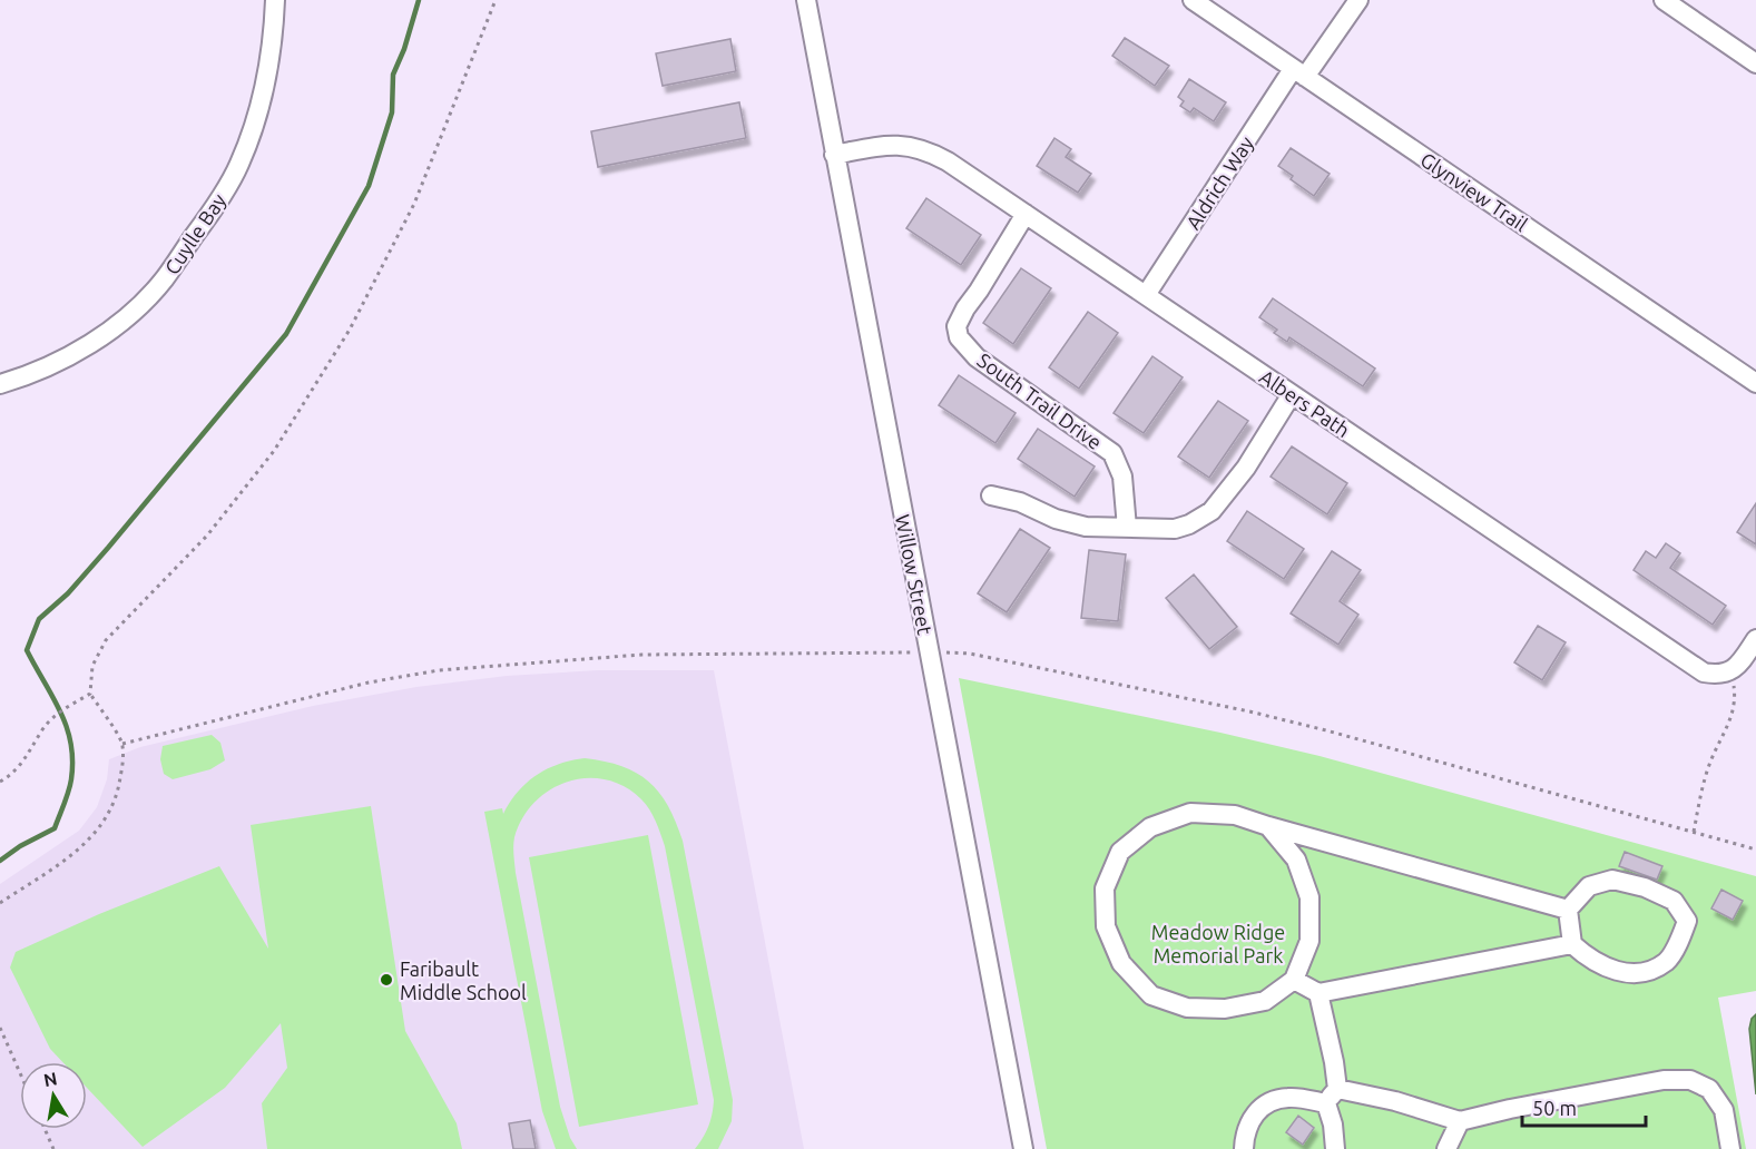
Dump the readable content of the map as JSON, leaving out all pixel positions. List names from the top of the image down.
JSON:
{
  "streets": {
    "street": [
      "Aldrich Way",
      "Glynview Trail",
      "Cuylle Bay",
      "South Trail Drive",
      "Albers Path",
      "Willow Street"
    ]
  },
  "crossings": [
    ["Aldrich Way", "Glynview Trail"],
    ["Aldrich Way", "Albers Path"],
    ["South Trail Drive", "Albers Path"],
    ["Albers Path", "Willow Street"]
  ],
  "parks": ["Meadow Ridge Memorial Park"],
  "places": ["Faribault Middle School"],
  "scale_bar": "50 m",
  "north": "top"
}
